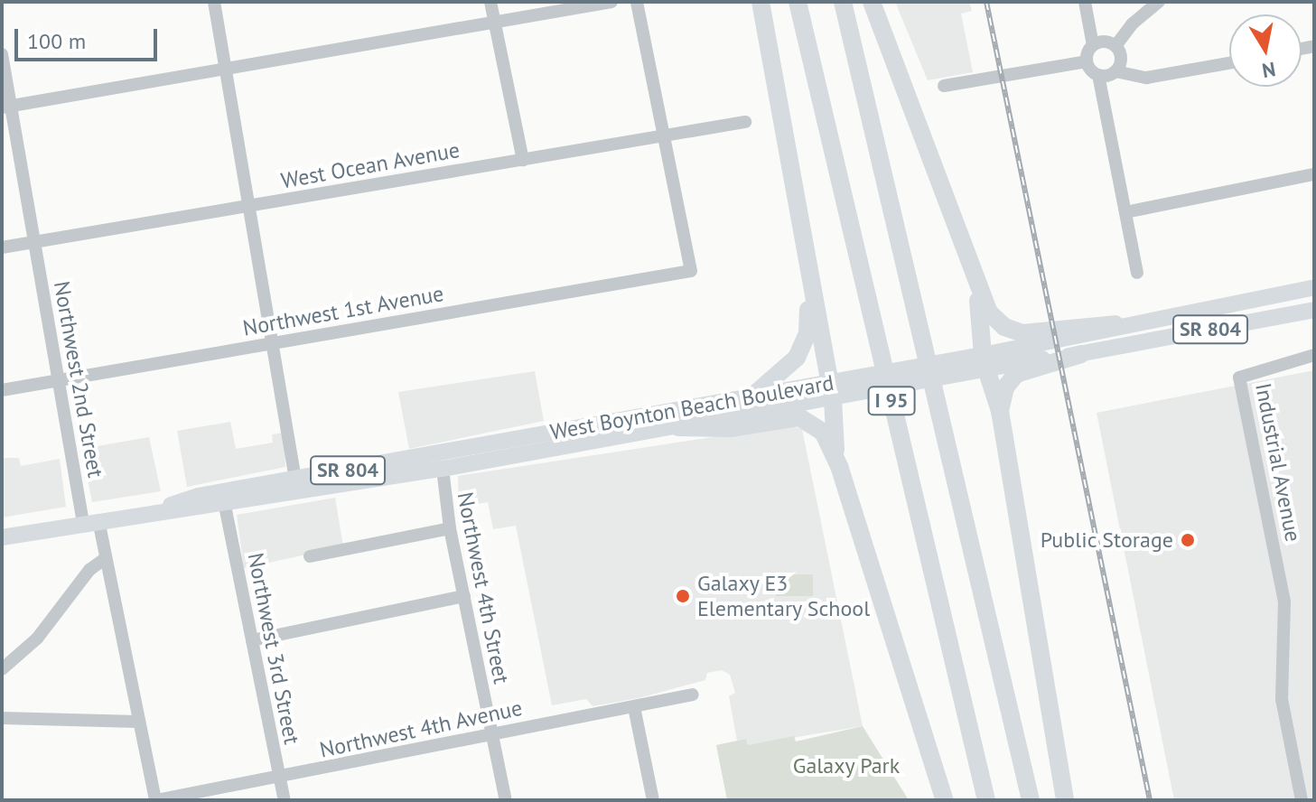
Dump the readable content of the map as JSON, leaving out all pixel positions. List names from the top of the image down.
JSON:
{
  "streets": {
    "highway": ["I 95"],
    "main road": ["SR 804", "West Boynton Beach Boulevard"],
    "street": [
      "West Ocean Avenue",
      "Northwest 1st Avenue",
      "Northwest 2nd Street",
      "Industrial Avenue",
      "Northwest 4th Street",
      "Northwest 3rd Street",
      "Northwest 4th Avenue"
    ]
  },
  "crossings": [
    ["West Ocean Avenue", "Northwest 1st Avenue"],
    ["West Ocean Avenue", "Northwest 2nd Street"],
    ["Northwest 1st Avenue", "Northwest 2nd Street"],
    ["Northwest 2nd Street", "West Boynton Beach Boulevard"],
    ["Northwest 2nd Street", "Northwest 4th Avenue"],
    ["West Boynton Beach Boulevard", "Northwest 4th Street"],
    ["West Boynton Beach Boulevard", "Northwest 3rd Street"],
    ["Northwest 4th Street", "Northwest 4th Avenue"],
    ["Northwest 3rd Street", "Northwest 4th Avenue"]
  ],
  "parks": ["Galaxy Park"],
  "places": ["Public Storage", "Galaxy E3 Elementary School"],
  "scale_bar": "100 m",
  "north": "bottom"
}
